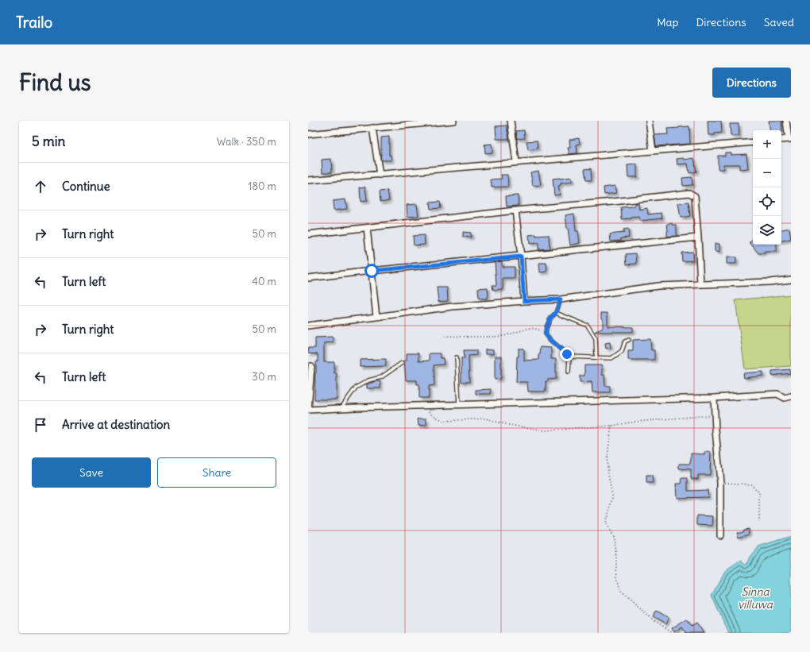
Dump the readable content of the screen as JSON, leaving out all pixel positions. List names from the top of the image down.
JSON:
{
  "water": ["Sinna villuwa"],
  "page": {
    "header": "Trailo",
    "nav": ["Map", "Directions", "Saved"],
    "buttons": [
      "Directions",
      ["Save", "Share"]
    ],
    "title": "Find us",
    "heading": ["5 min", "Walk · 350 m"],
    "map_buttons": ["+", "−"],
    "list": [
      ["Continue", "180 m"],
      ["Turn right", "50 m"],
      ["Turn left", "40 m"],
      ["Turn right", "50 m"],
      ["Turn left", "30 m"],
      "Arrive at destination"
    ]
  }
}
